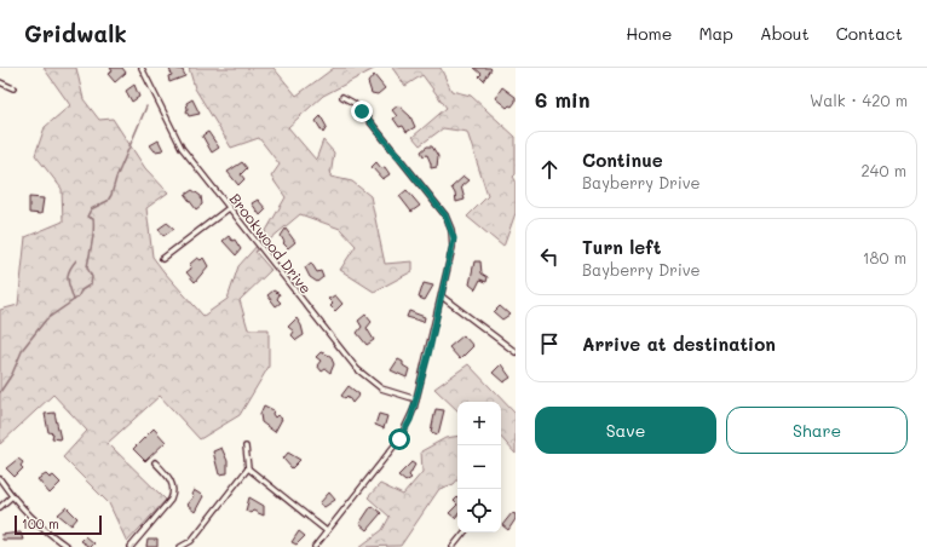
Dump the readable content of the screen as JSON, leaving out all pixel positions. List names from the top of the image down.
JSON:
{
  "streets": {
    "street": ["Brookwood Drive"]
  },
  "scale_bar": "100 m",
  "page": {
    "header": "Gridwalk",
    "nav": [
      "Home",
      "Map",
      "About",
      "Contact"
    ],
    "heading": ["6 min", "Walk · 420 m"],
    "list": [
      ["Continue", "Bayberry Drive", "240 m"],
      ["Turn left", "Bayberry Drive", "180 m"],
      "Arrive at destination"
    ],
    "buttons": ["Save", "Share"],
    "map_buttons": ["+", "−"],
    "scale": "100 m"
  }
}
